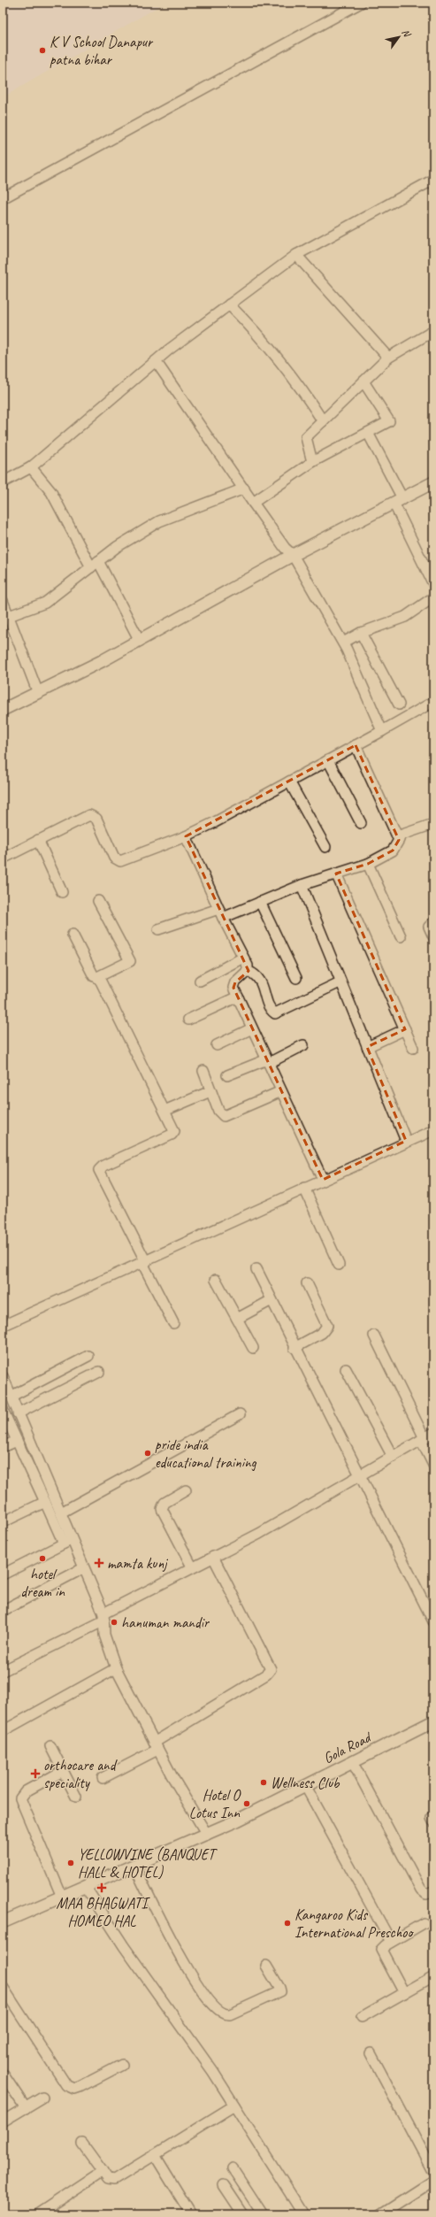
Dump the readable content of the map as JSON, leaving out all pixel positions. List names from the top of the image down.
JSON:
{
  "streets": {
    "street": ["Gola Road"]
  },
  "places": {
    "other": [
      "K V School Danapur patna bihar",
      "pride india educational training",
      "hotel dream in",
      "hanuman mandir",
      "Wellness Club",
      "Hotel O Lotus Inn",
      "YELLOWVINE (BANQUET HALL & HOTEL)",
      "Kangaroo Kids International Preschoo"
    ],
    "health": ["mamta kunj", "orthocare and speciality", "MAA BHAGWATI HOMEO HAL"]
  },
  "north": "top right"
}
